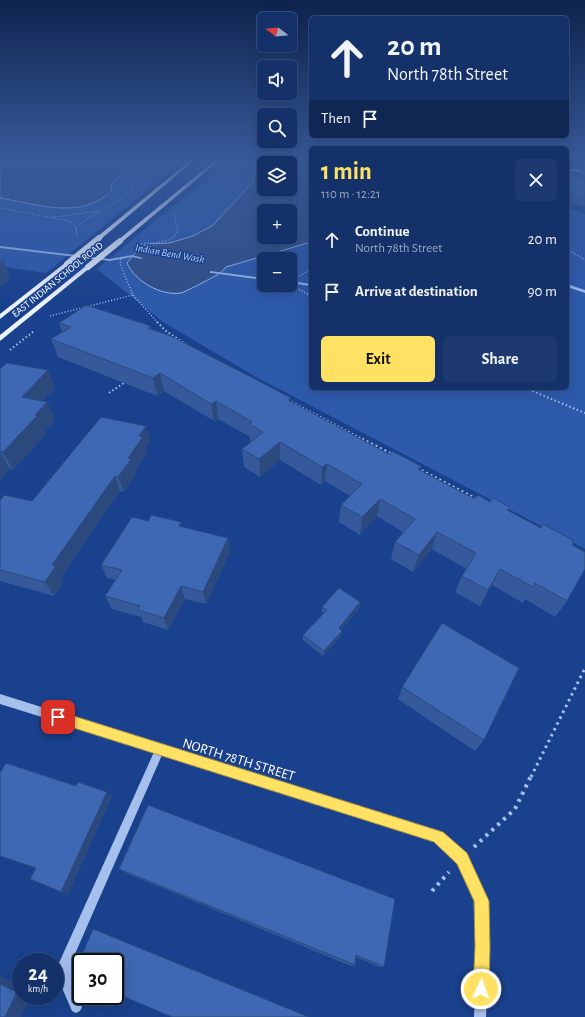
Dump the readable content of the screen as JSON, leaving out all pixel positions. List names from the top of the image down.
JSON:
{
  "streets": {
    "main road": ["EAST INDIAN SCHOOL ROAD"],
    "street": ["NORTH 78TH STREET"]
  },
  "water": ["Indian Bend Wash"],
  "north": "left",
  "page": {
    "map_buttons": ["+", "−"],
    "turn": ["20 m", "North 78th Street"],
    "then": "Then",
    "heading": ["1 min", "110 m · 12:21"],
    "list": [
      {
        "name": "Continue",
        "note": "North 78th Street",
        "value": "20 m"
      },
      {
        "name": "Arrive at destination",
        "value": "90 m"
      }
    ],
    "buttons": ["Exit", "Share"],
    "speed": "24 km/h",
    "limit": "30"
  }
}
